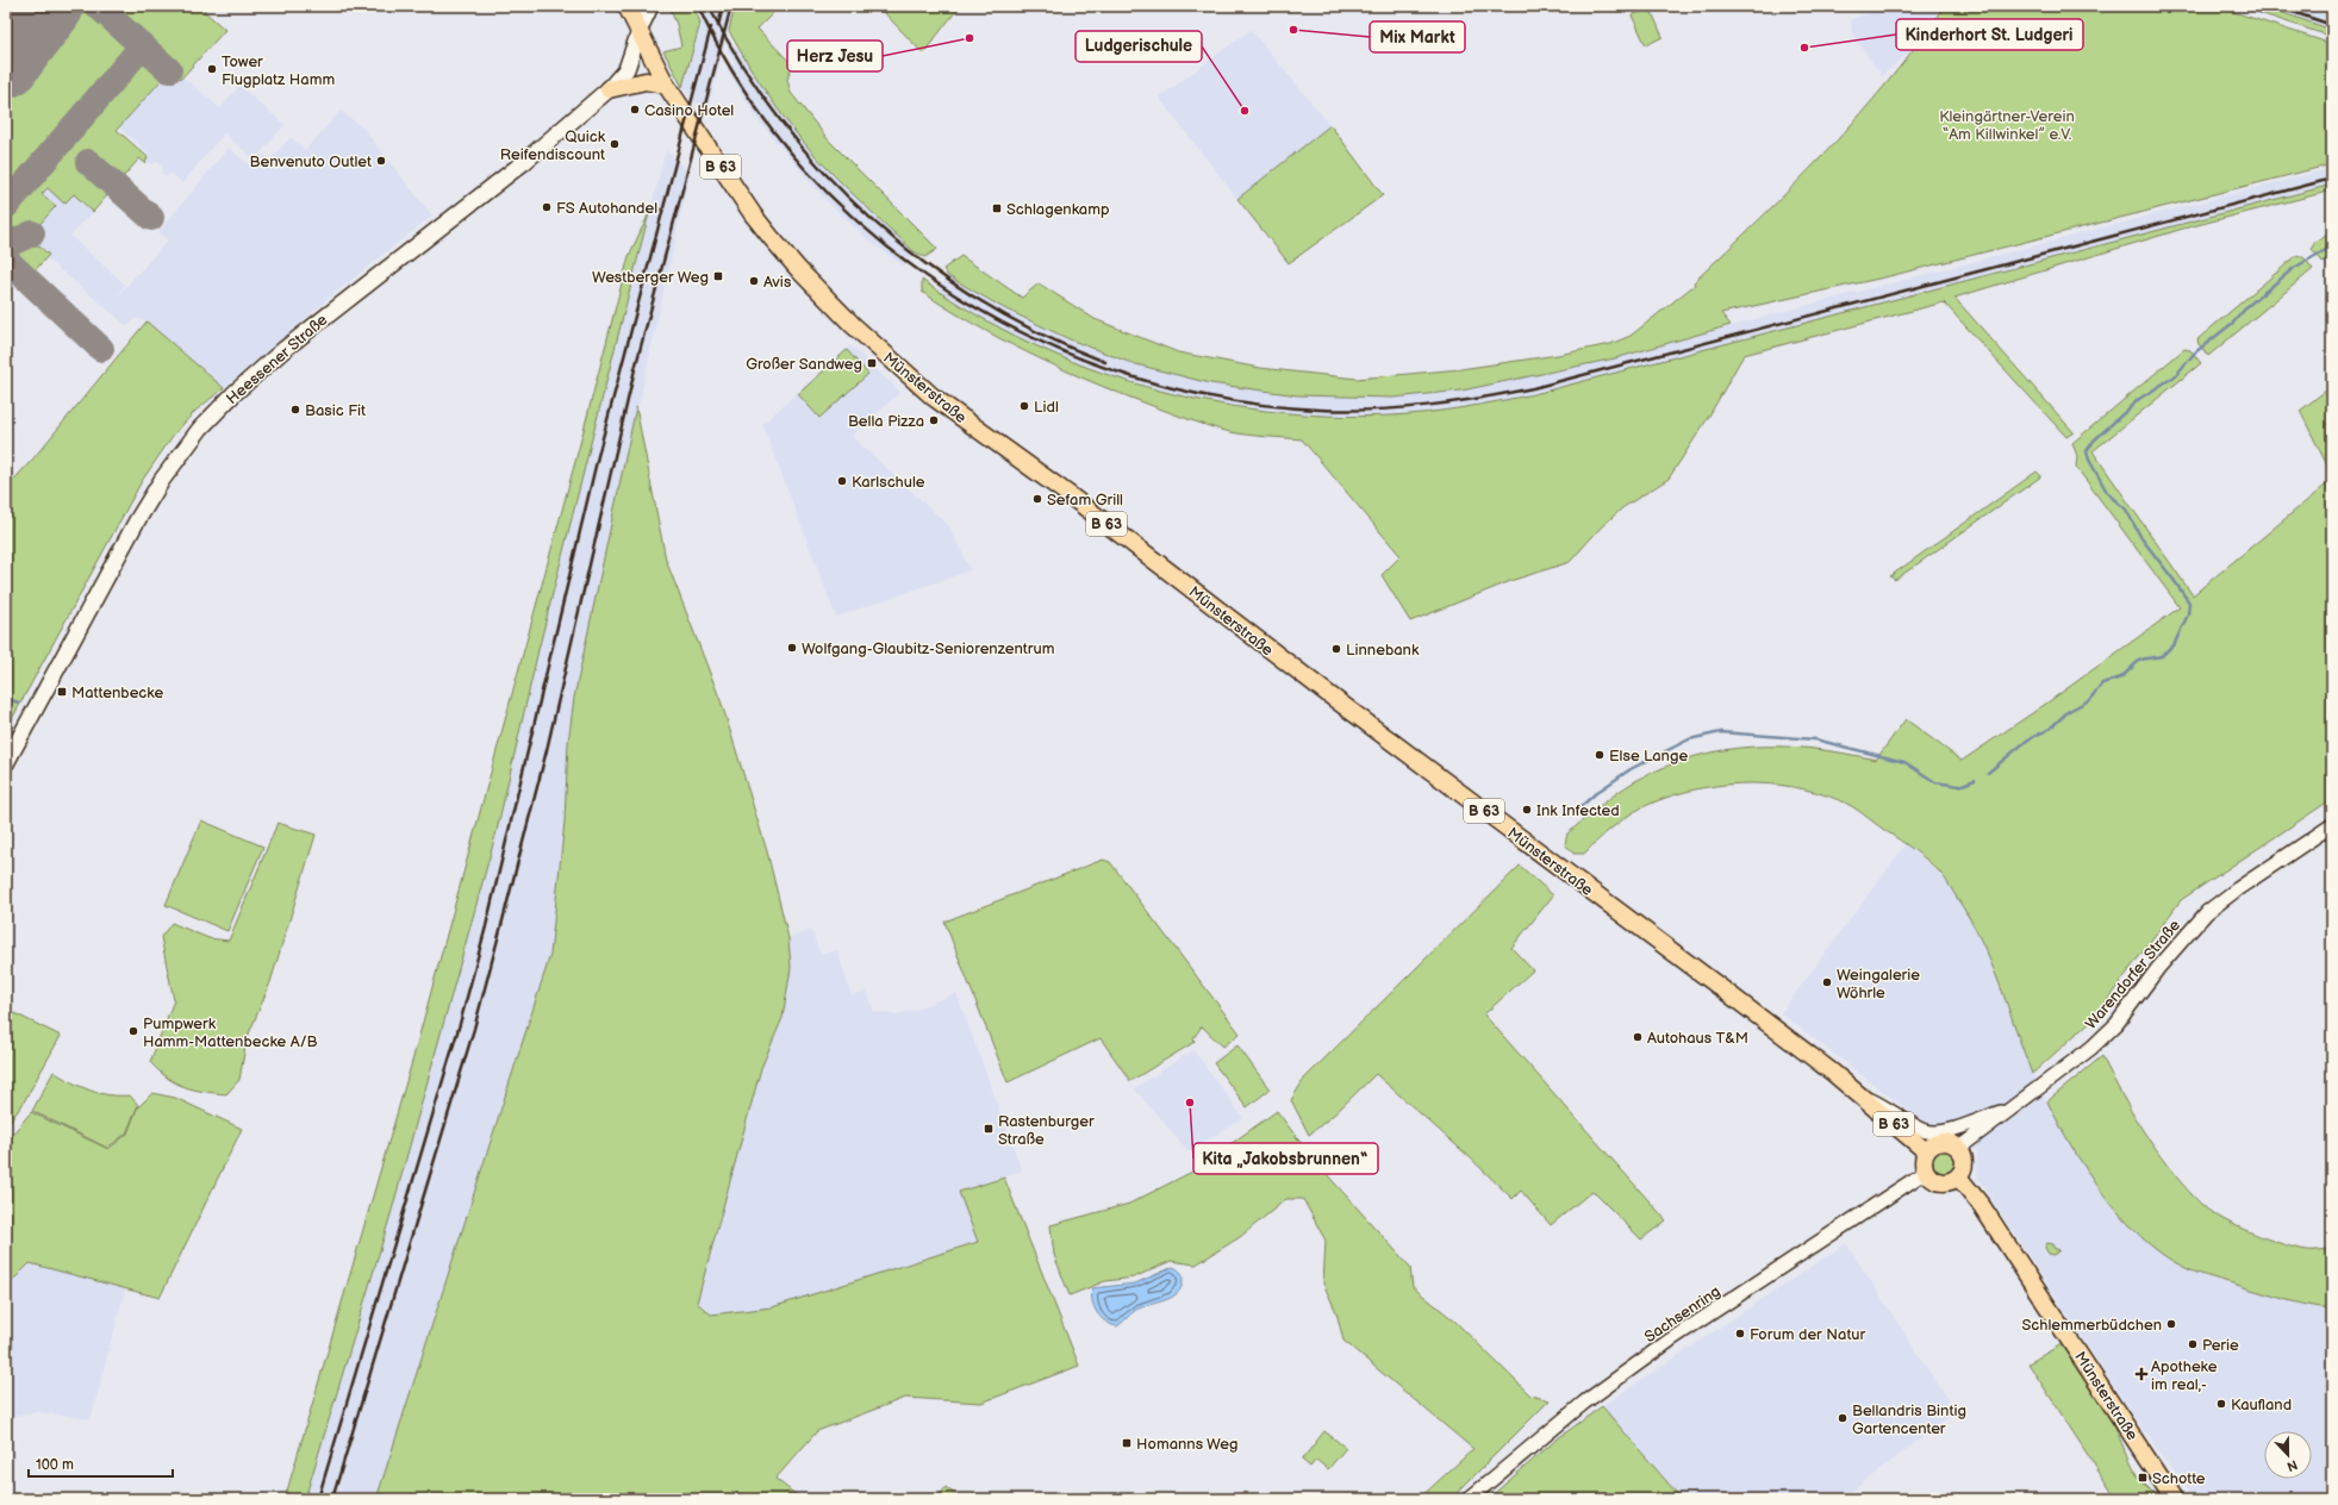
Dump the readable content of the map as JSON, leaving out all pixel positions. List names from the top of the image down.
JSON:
{
  "streets": {
    "main road": ["B 63", "Heessener Straße", "Münsterstraße"],
    "street": ["Warendorfer Straße", "Sachsenring"]
  },
  "crossings": [
    ["Heessener Straße", "Münsterstraße"],
    ["Münsterstraße", "Warendorfer Straße"],
    ["Münsterstraße", "Sachsenring"],
    ["Warendorfer Straße", "Sachsenring"]
  ],
  "parks": ["Kleingärtner-Verein “Am Killwinkel” e.V."],
  "places": {
    "other": [
      "Mix Markt",
      "Herz Jesu",
      "Kinderhort St. Ludgeri",
      "Tower Flugplatz Hamm",
      "Casino Hotel",
      "Ludgerischule",
      "Quick Reifendiscount",
      "Benvenuto Outlet",
      "FS Autohandel",
      "Avis",
      "Lidl",
      "Basic Fit",
      "Bella Pizza",
      "Karlschule",
      "Sefam Grill",
      "Wolfgang-Glaubitz-Seniorenzentrum",
      "Linnebank",
      "Else Lange",
      "Ink Infected",
      "Weingalerie Wöhrle",
      "Pumpwerk Hamm-Mattenbecke A/B",
      "Autohaus T&M",
      "Kita „Jakobsbrunnen“",
      "Schlemmerbüdchen",
      "Forum der Natur",
      "Perie",
      "Kaufland",
      "Bellandris Bintig Gartencenter"
    ],
    "transit": [
      "Schlagenkamp",
      "Westberger Weg",
      "Großer Sandweg",
      "Mattenbecke",
      "Rastenburger Straße",
      "Homanns Weg",
      "Schotte"
    ],
    "health": ["Apotheke im real,-"]
  },
  "scale_bar": "100 m",
  "north": "bottom"
}
